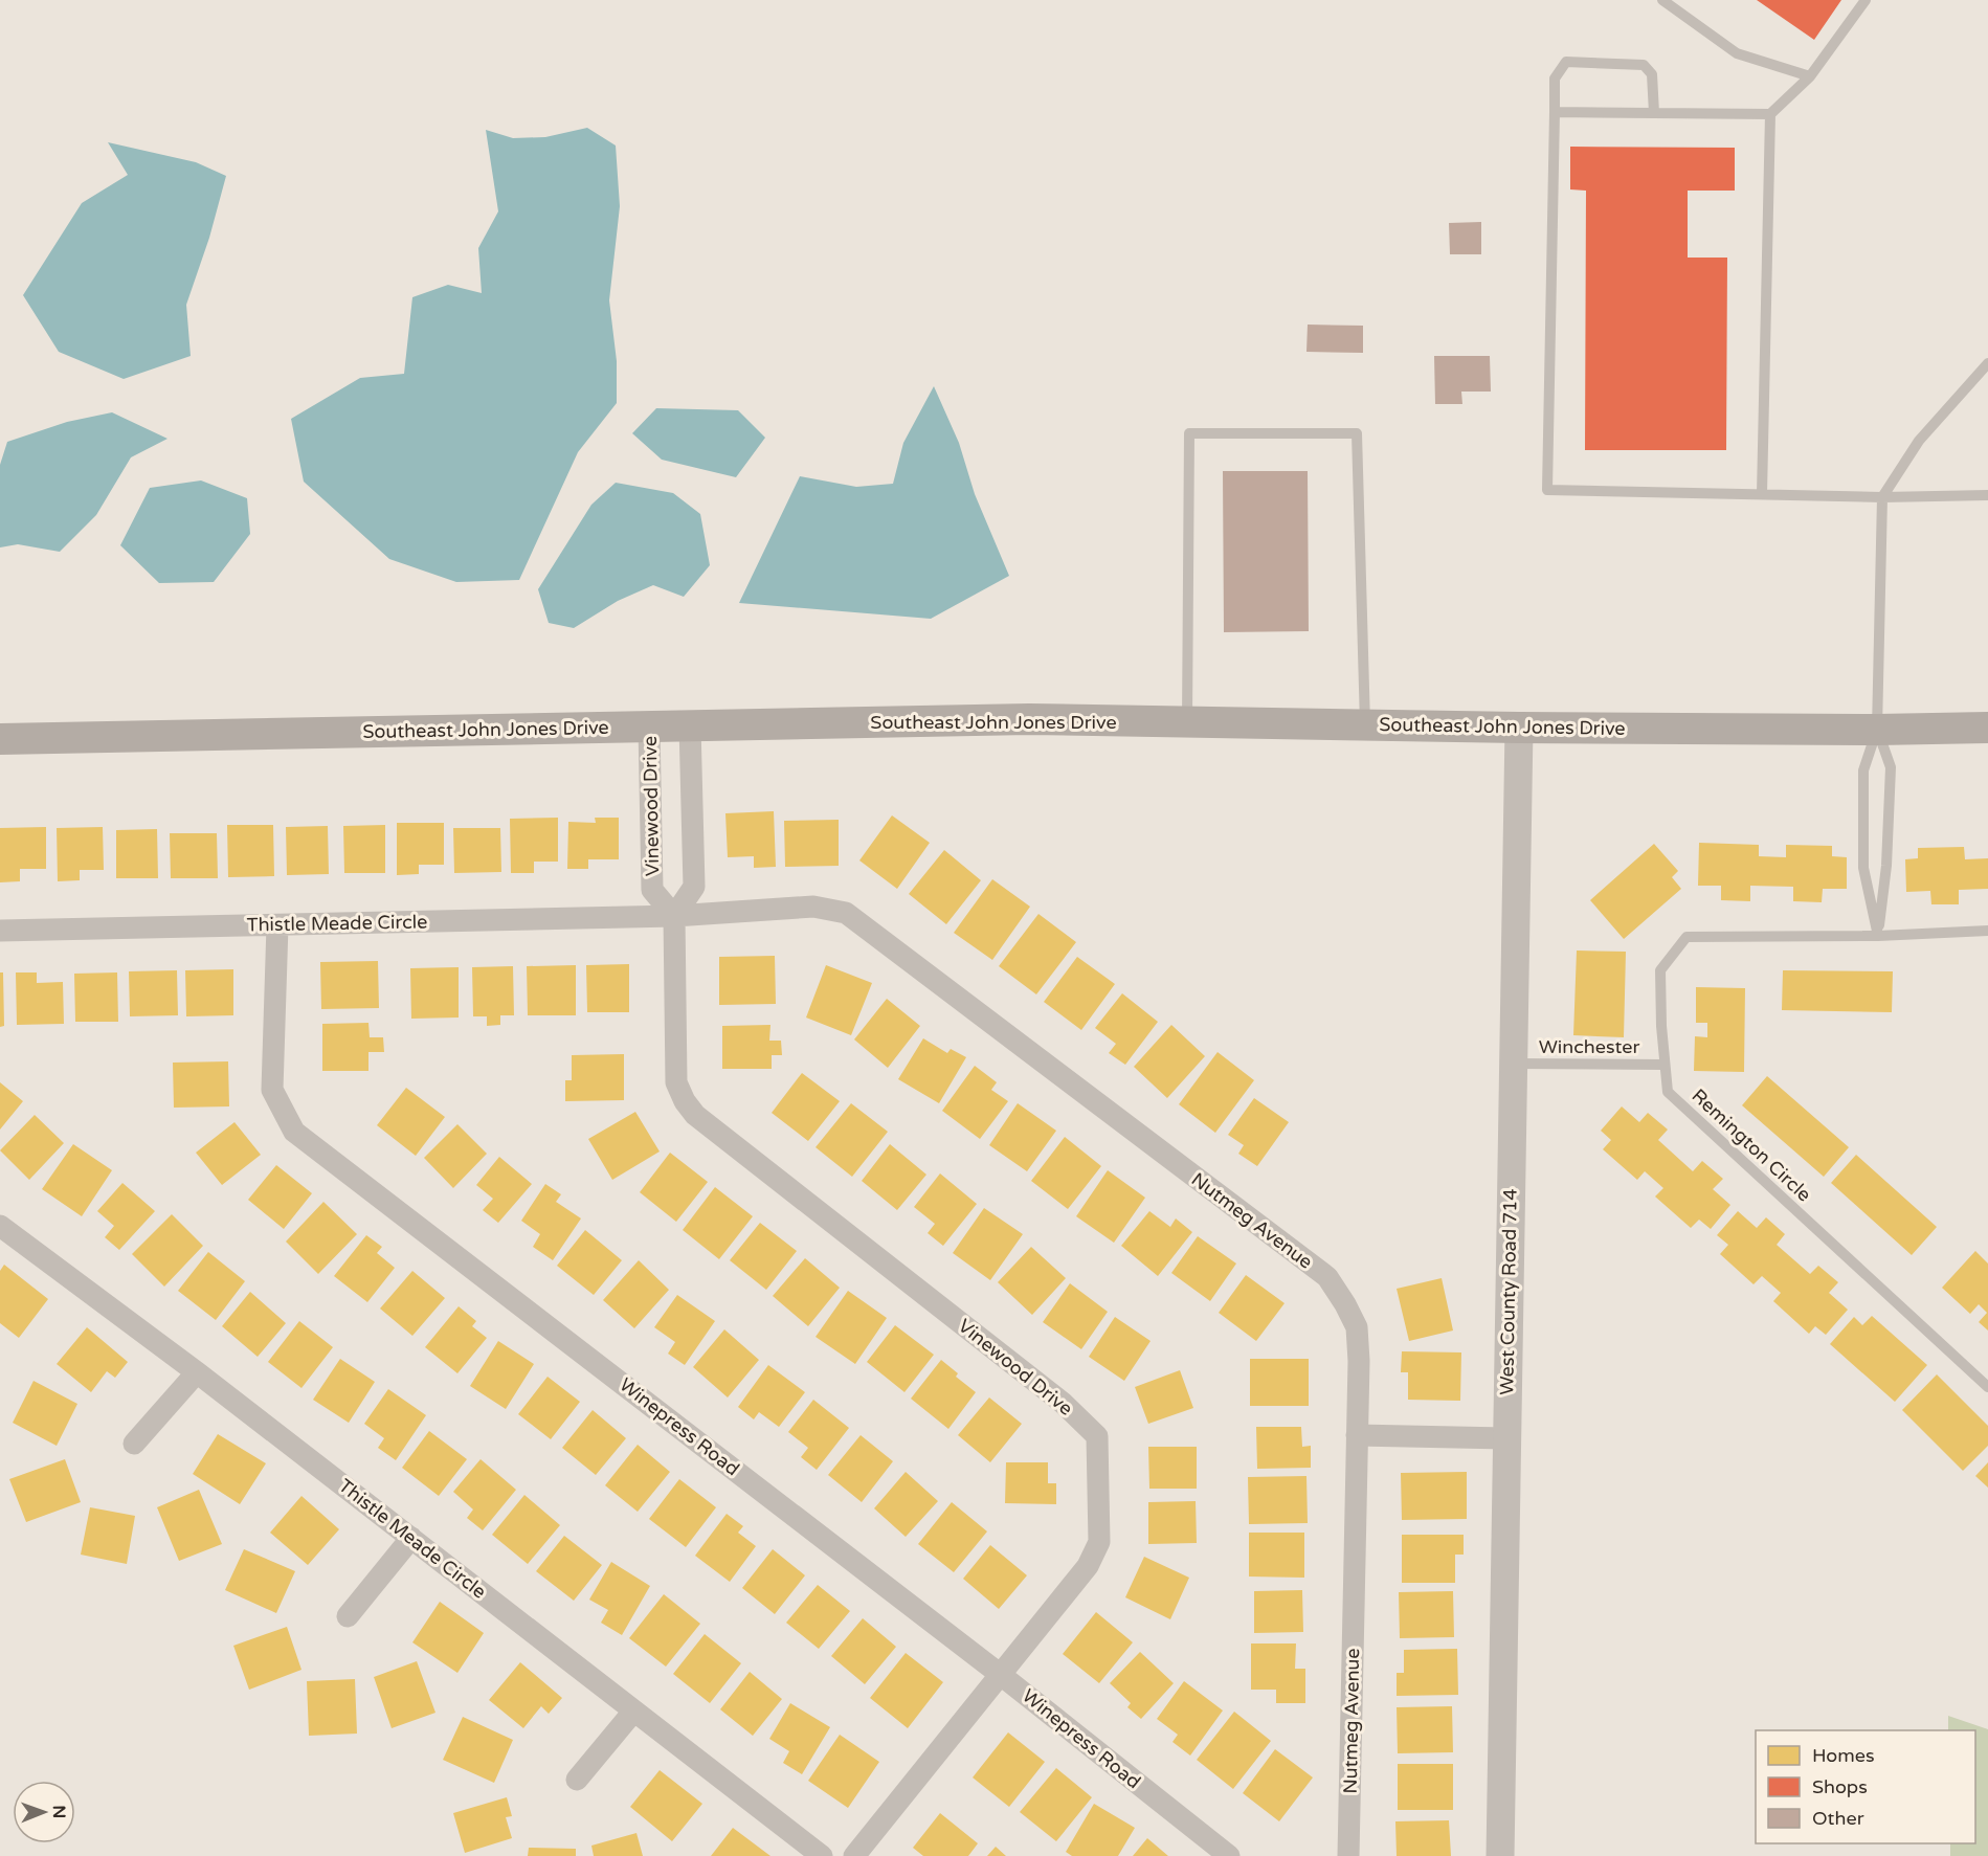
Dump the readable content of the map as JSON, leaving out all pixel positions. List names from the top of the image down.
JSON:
{
  "streets": {
    "main road": ["Southeast John Jones Drive"],
    "street": [
      "Vinewood Drive",
      "Thistle Meade Circle",
      "Nutmeg Avenue",
      "West County Road 714",
      "Winepress Road"
    ],
    "lane": ["Winchester", "Remington Circle"]
  },
  "crossings": [
    ["Southeast John Jones Drive", "Vinewood Drive"],
    ["Southeast John Jones Drive", "West County Road 714"],
    ["Vinewood Drive", "Thistle Meade Circle"],
    ["Vinewood Drive", "Nutmeg Avenue"],
    ["Vinewood Drive", "Winepress Road"],
    ["Thistle Meade Circle", "Nutmeg Avenue"],
    ["Thistle Meade Circle", "Winepress Road"],
    ["Winchester", "Remington Circle"],
    ["Winchester", "West County Road 714"]
  ],
  "legend": ["Homes", "Shops", "Other"],
  "north": "right"
}
